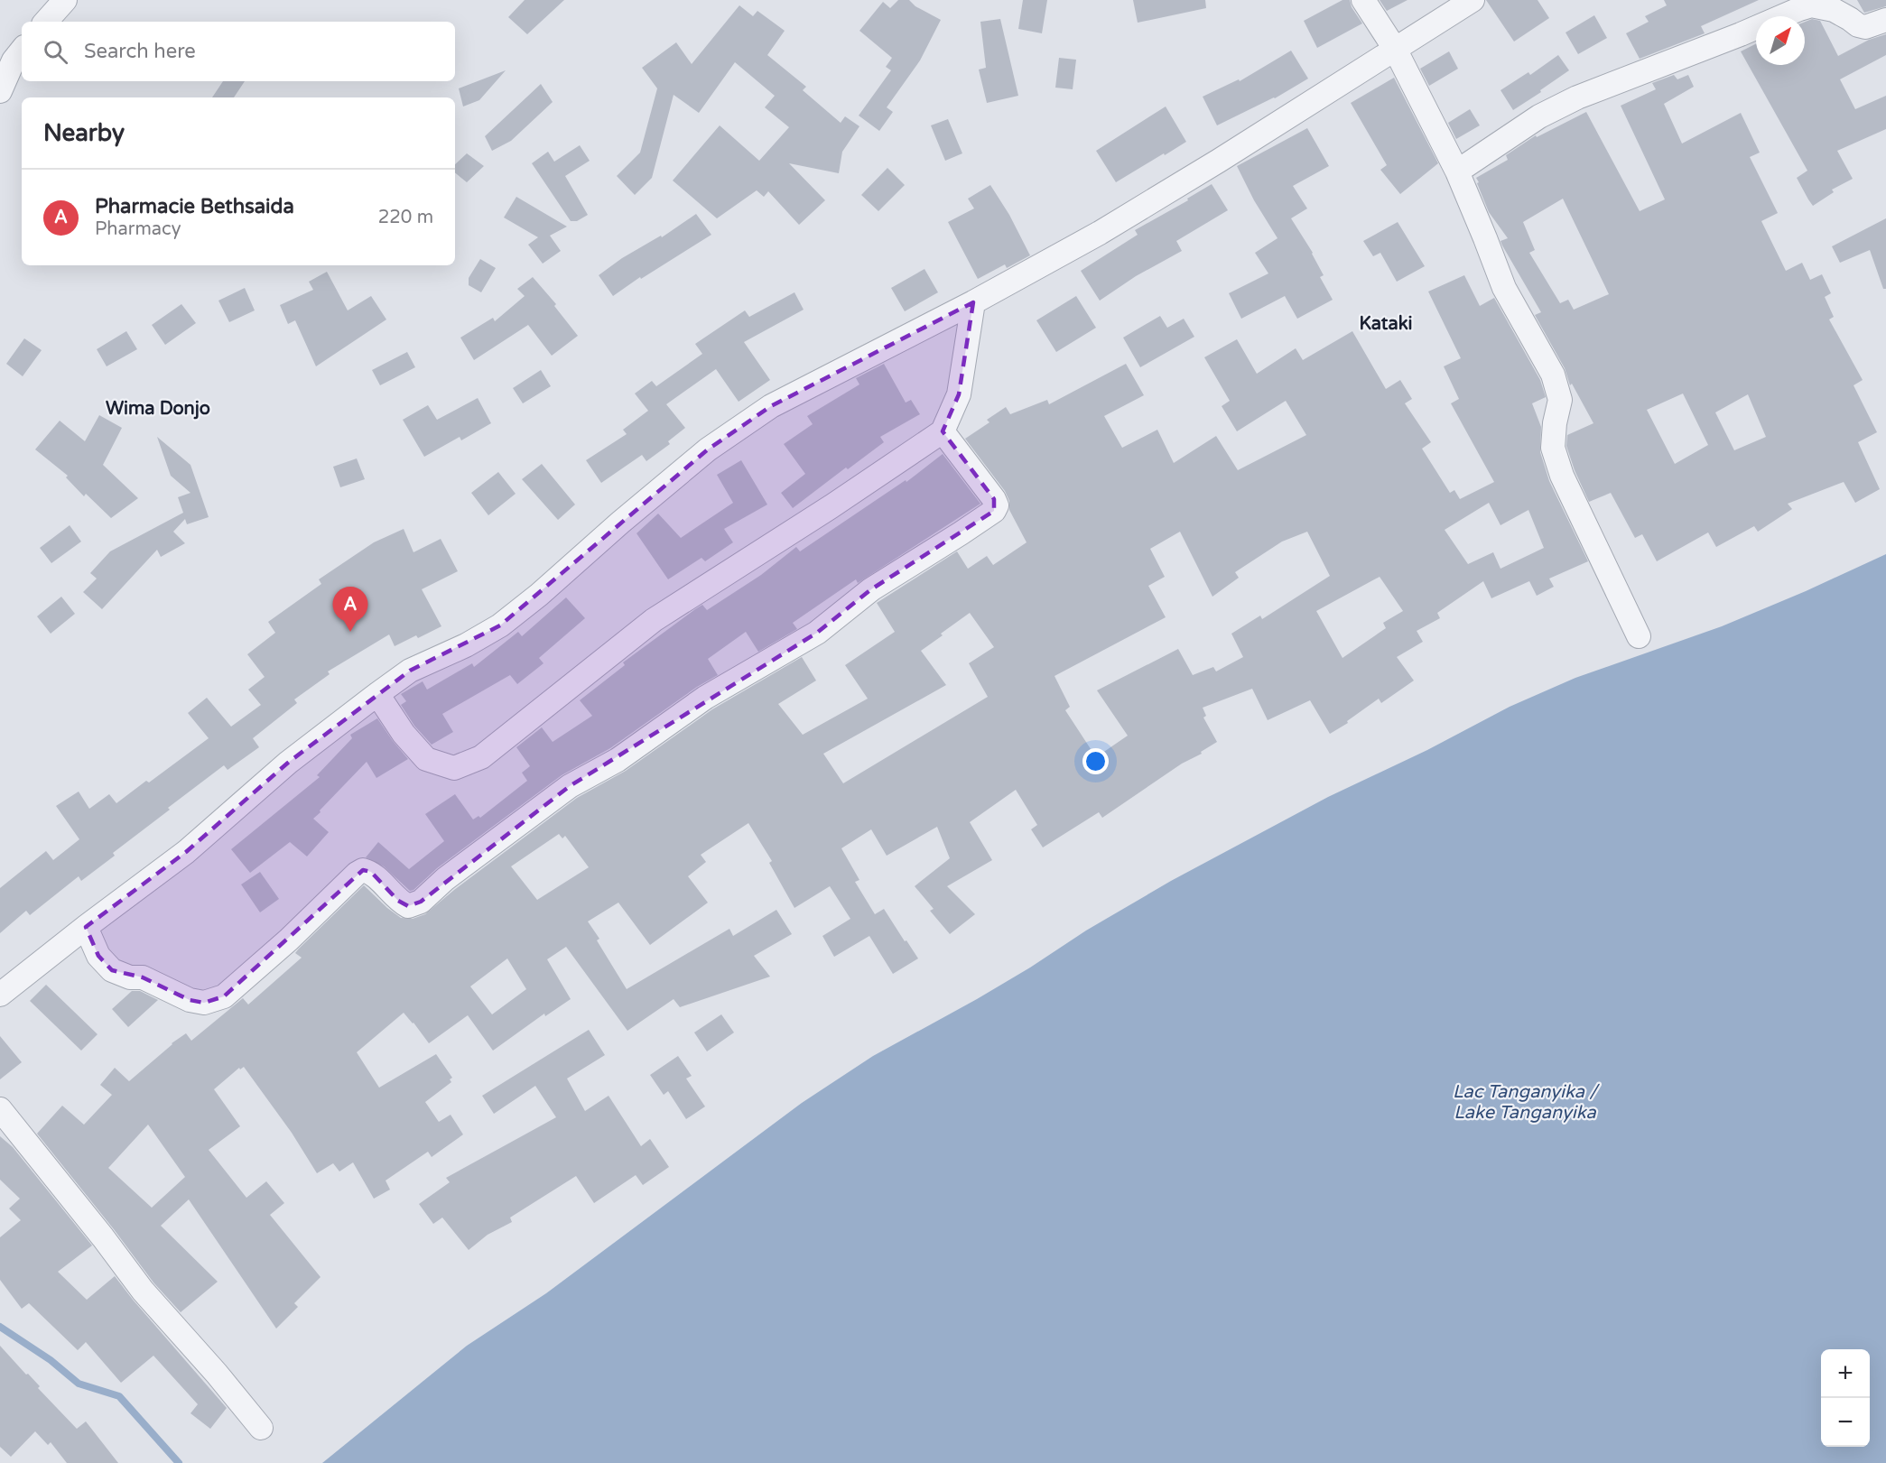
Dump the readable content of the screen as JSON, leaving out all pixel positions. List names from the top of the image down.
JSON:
{
  "districts": ["Kataki", "Wima Donjo"],
  "water": ["Lac Tanganyika / Lake Tanganyika"],
  "north": "top right",
  "page": {
    "search": "Search here",
    "heading": "Nearby",
    "list": [
      {
        "mark": "A",
        "name": "Pharmacie Bethsaida",
        "note": "Pharmacy",
        "value": "220 m"
      }
    ],
    "pins": "A",
    "map_buttons": ["+", "−"]
  }
}
